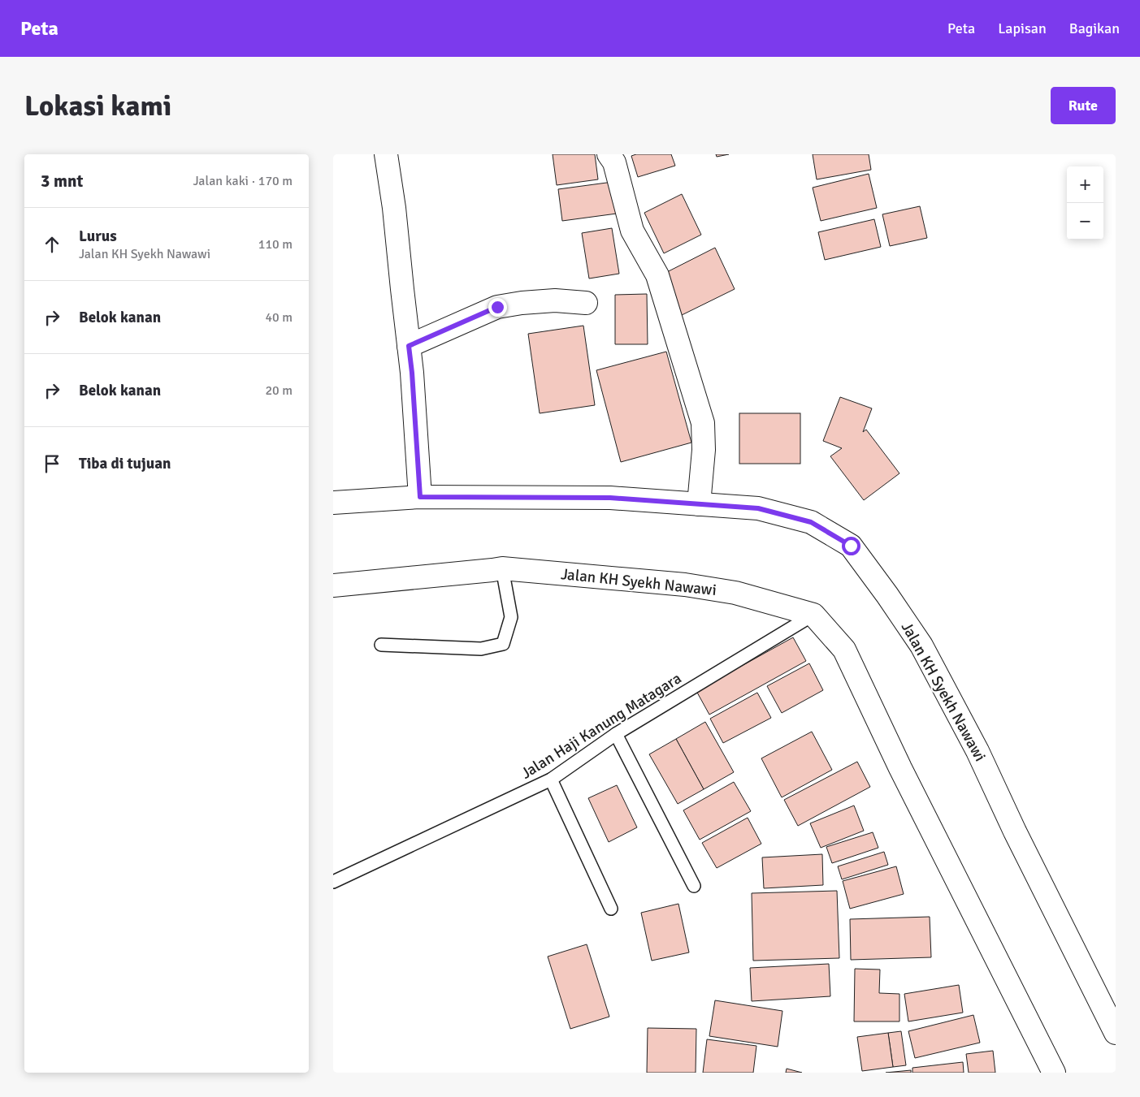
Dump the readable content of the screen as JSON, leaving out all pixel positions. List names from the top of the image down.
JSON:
{
  "streets": {
    "main road": ["Jalan KH Syekh Nawawi"],
    "lane": ["Jalan Haji Kanung Matagara"]
  },
  "crossings": [
    ["Jalan KH Syekh Nawawi", "Jalan Haji Kanung Matagara"]
  ],
  "page": {
    "header": "Peta",
    "nav": ["Peta", "Lapisan", "Bagikan"],
    "buttons": "Rute",
    "title": "Lokasi kami",
    "heading": ["3 mnt", "Jalan kaki · 170 m"],
    "map_buttons": ["+", "−"],
    "list": [
      ["Lurus", "Jalan KH Syekh Nawawi", "110 m"],
      ["Belok kanan", "40 m"],
      ["Belok kanan", "20 m"],
      "Tiba di tujuan"
    ]
  }
}
